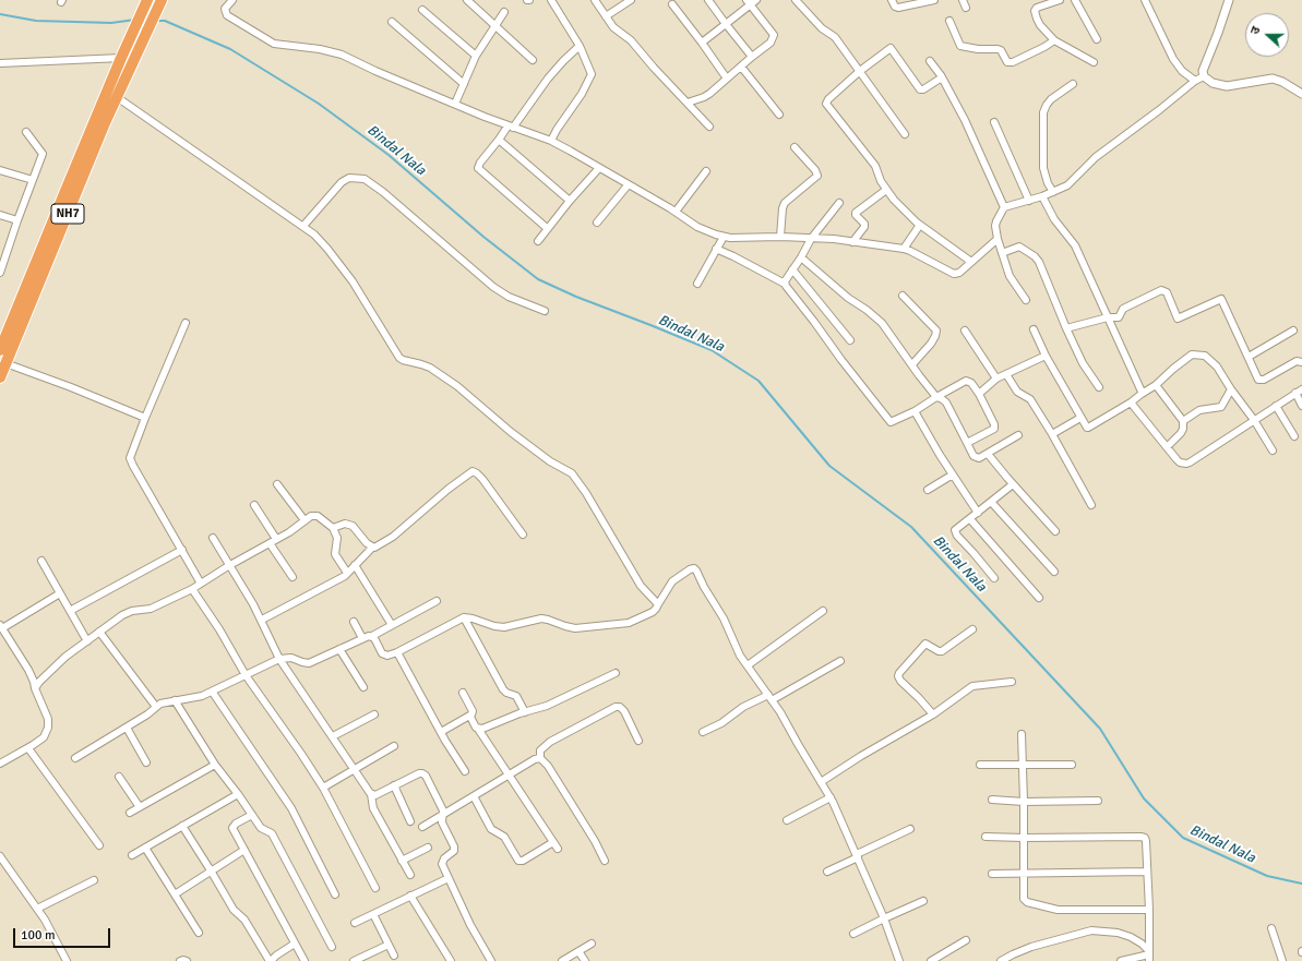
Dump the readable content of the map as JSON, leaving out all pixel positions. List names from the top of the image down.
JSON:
{
  "streets": {
    "highway": ["NH7"]
  },
  "water": ["Bindal Nala"],
  "scale_bar": "100 m",
  "north": "left"
}
